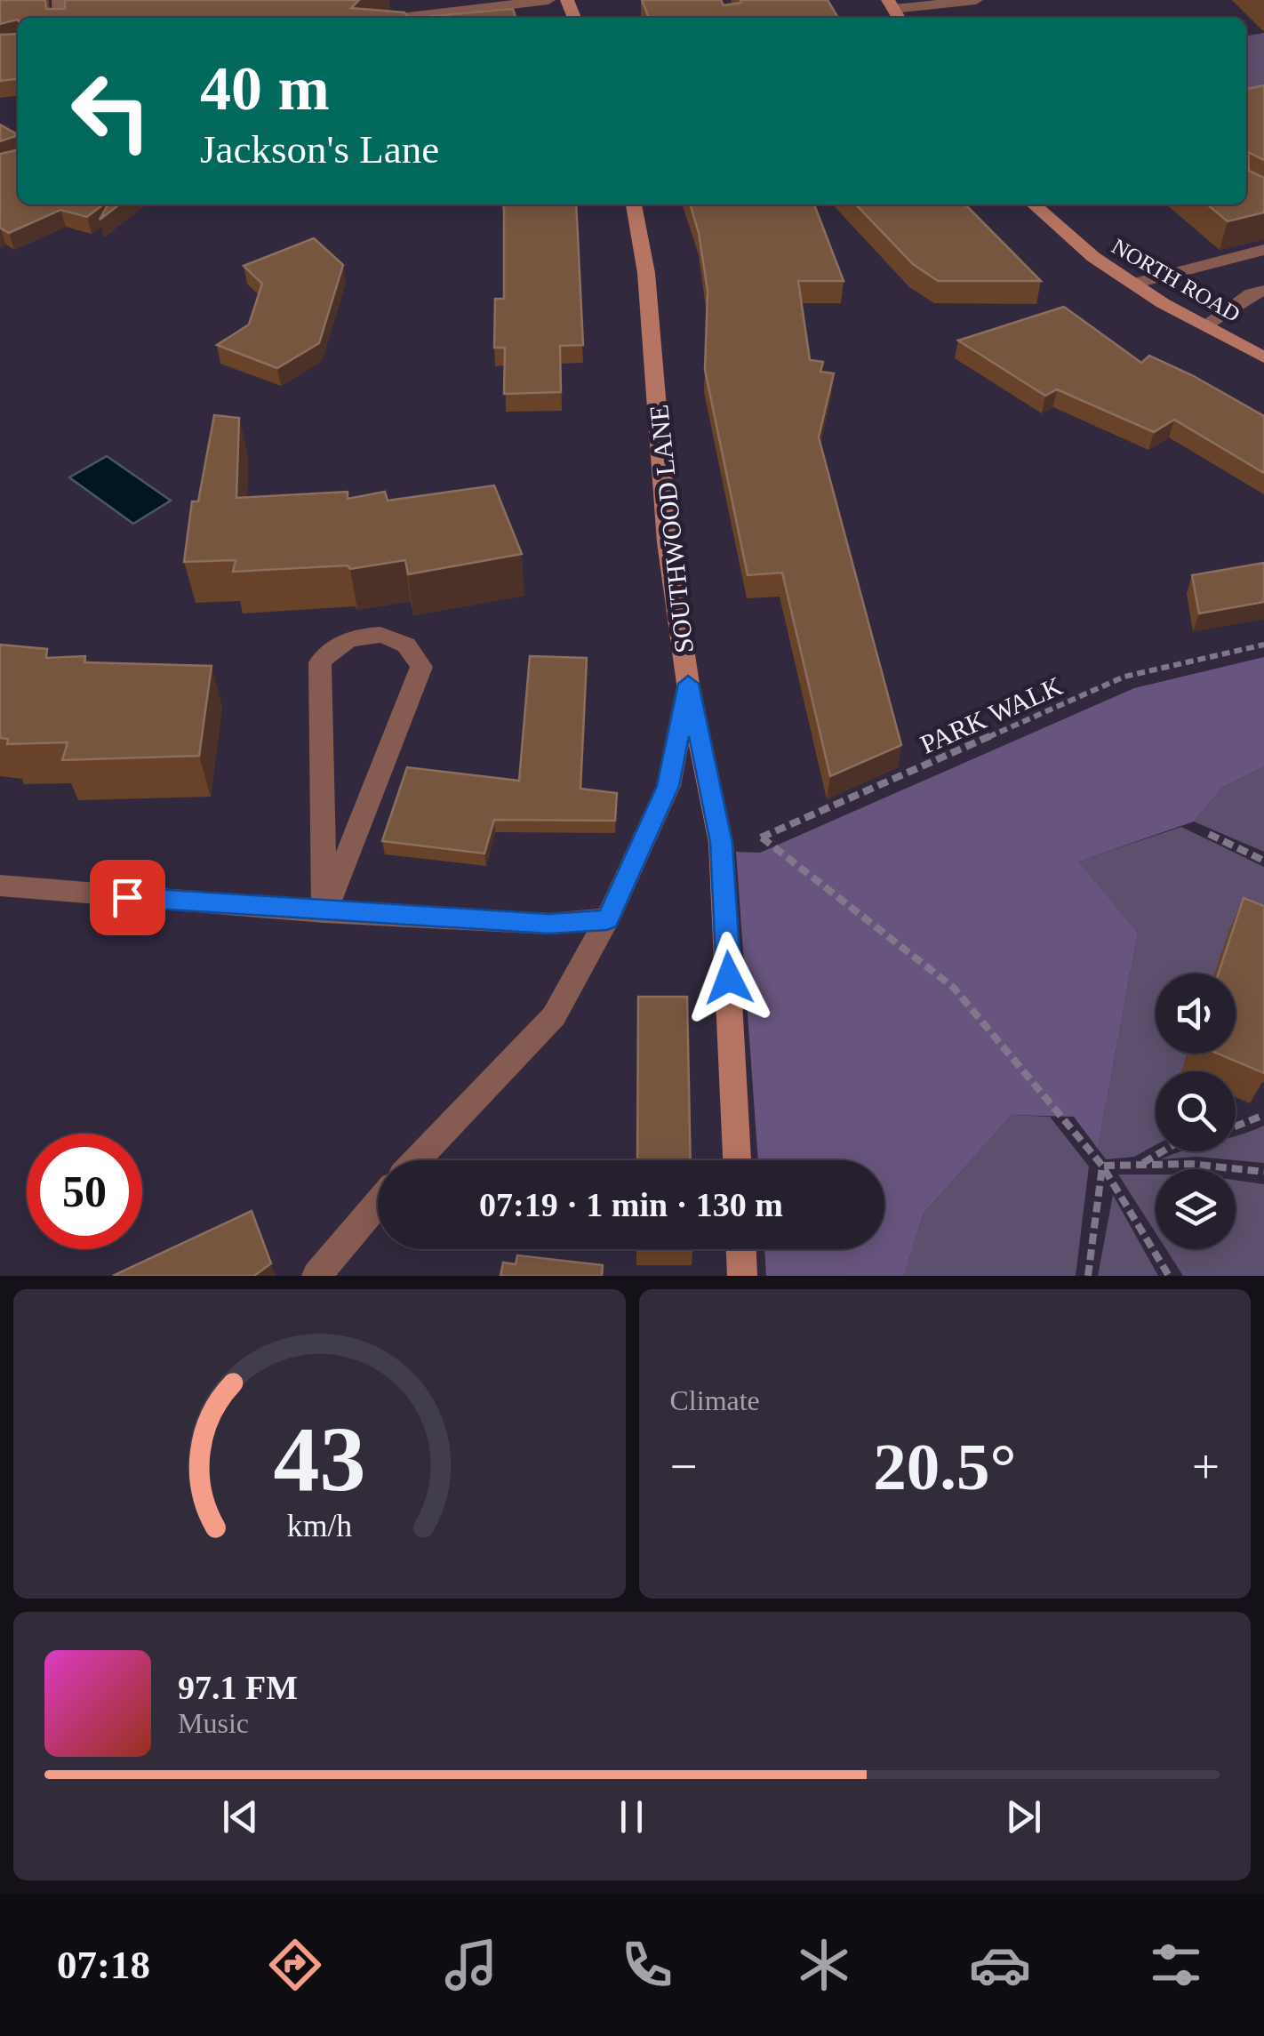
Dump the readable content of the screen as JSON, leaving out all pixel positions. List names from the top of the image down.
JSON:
{
  "streets": {
    "main road": ["NORTH ROAD", "SOUTHWOOD LANE"],
    "path": ["PARK WALK"]
  },
  "page": {
    "turn": ["40 m", "Jackson's Lane"],
    "limit": "50",
    "trip": "07:19 · 1 min · 130 m",
    "tile": "Climate",
    "heat": ["−", "20.5°", "+"],
    "song": ["97.1 FM", "Music"],
    "tabs": "07:18",
    "gauge": ["43", "km/h"]
  }
}
